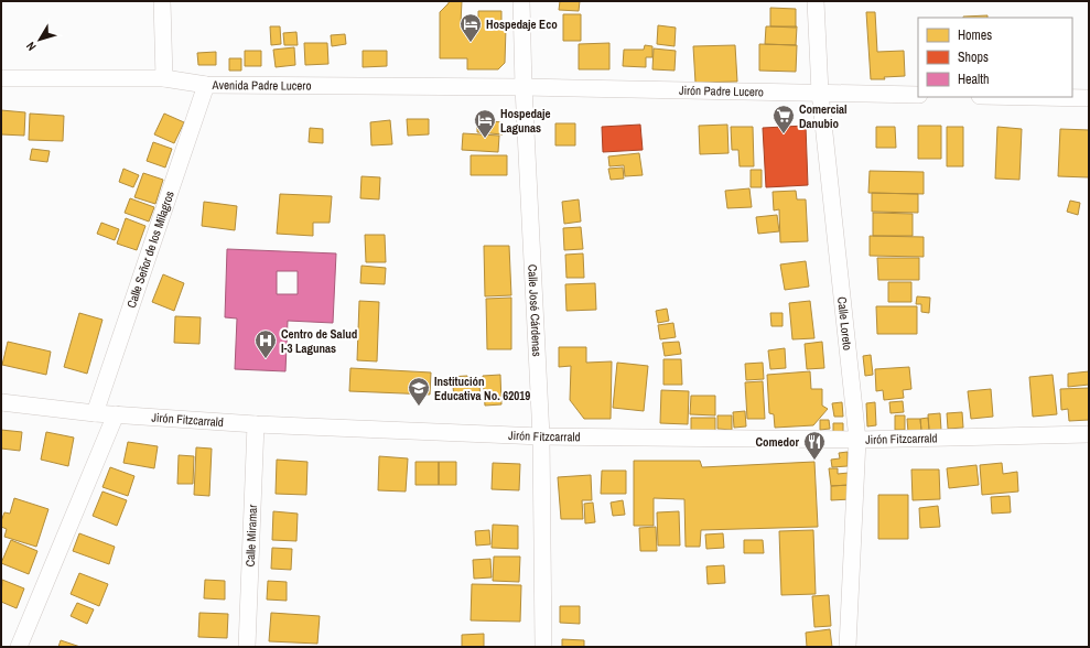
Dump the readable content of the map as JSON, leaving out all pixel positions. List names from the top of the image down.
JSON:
{
  "streets": {
    "street": [
      "Avenida Padre Lucero",
      "Jirón Padre Lucero",
      "Calle Señor de los Milagros",
      "Calle José Cárdenas",
      "Calle Loreto",
      "Jirón Fitzcarrald",
      "Calle Miramar"
    ]
  },
  "crossings": [
    ["Avenida Padre Lucero", "Jirón Padre Lucero"],
    ["Avenida Padre Lucero", "Calle Señor de los Milagros"],
    ["Avenida Padre Lucero", "Calle José Cárdenas"],
    ["Jirón Padre Lucero", "Calle José Cárdenas"],
    ["Jirón Padre Lucero", "Calle Loreto"],
    ["Calle Señor de los Milagros", "Jirón Fitzcarrald"],
    ["Calle José Cárdenas", "Jirón Fitzcarrald"],
    ["Calle Loreto", "Jirón Fitzcarrald"],
    ["Jirón Fitzcarrald", "Calle Miramar"]
  ],
  "places": {
    "hotel": ["Hospedaje Eco", "Hospedaje Lagunas"],
    "supermarket": ["Comercial Danubio"],
    "hospital": ["Centro de Salud I-3 Lagunas"],
    "school or university": ["Institución Educativa No. 62019"],
    "restaurant": ["Comedor"]
  },
  "legend": ["Homes", "Shops", "Health"],
  "north": "bottom left"
}
